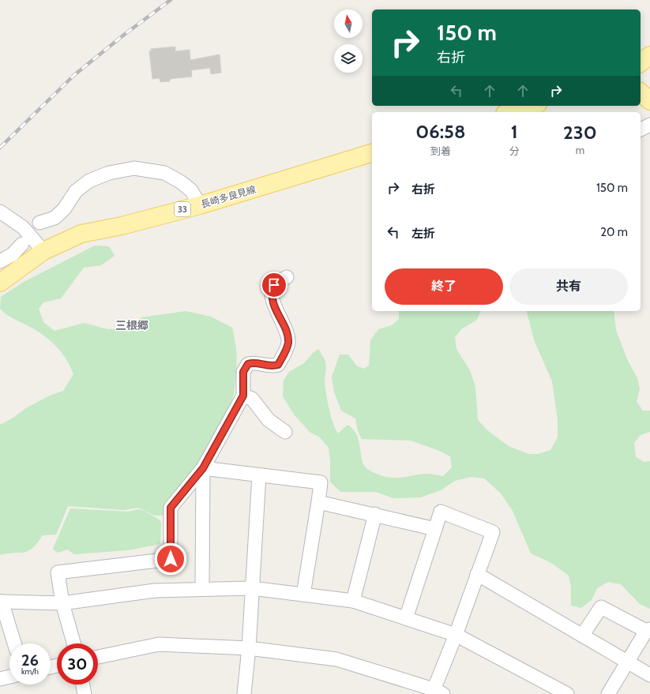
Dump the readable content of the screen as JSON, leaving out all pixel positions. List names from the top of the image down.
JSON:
{
  "streets": {
    "main road": ["長崎多良見線", "33"]
  },
  "districts": ["三根郷"],
  "north": "top",
  "page": {
    "turn": ["150 m", "右折"],
    "eta": [
      "06:58",
      "到着",
      "1",
      "分",
      "230",
      "m"
    ],
    "list": [
      {
        "name": "右折",
        "value": "150 m"
      },
      {
        "name": "左折",
        "value": "20 m"
      }
    ],
    "buttons": ["終了", "共有"],
    "speed": "26 km/h",
    "limit": "30"
  }
}
